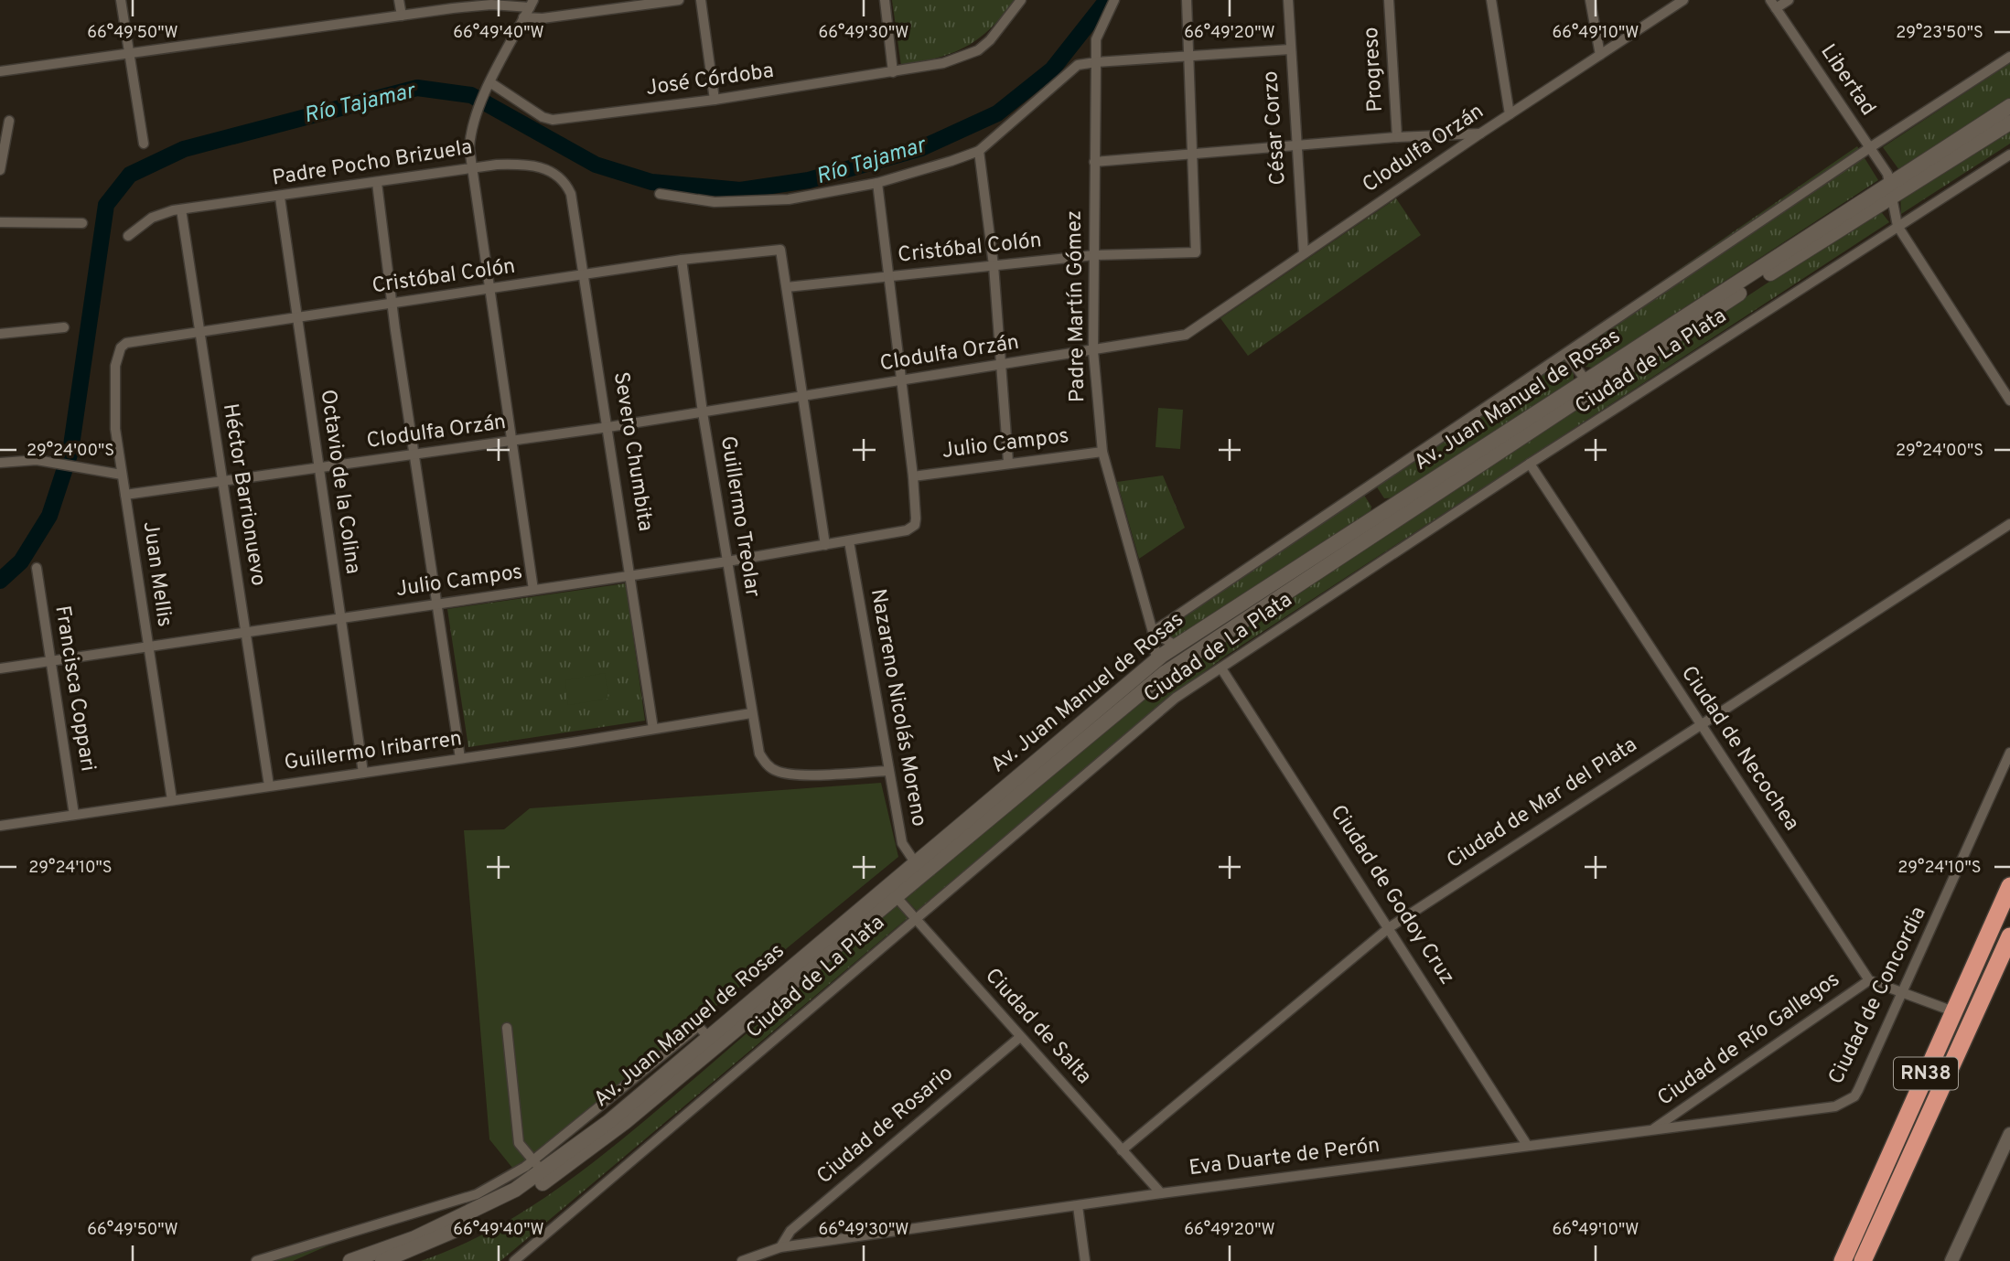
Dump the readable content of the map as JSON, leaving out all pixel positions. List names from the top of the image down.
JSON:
{
  "streets": {
    "highway": ["RN38"],
    "main road": ["Av. Juan Manuel de Rosas"],
    "street": [
      "Progreso",
      "José Córdoba",
      "Libertad",
      "César Corzo",
      "Clodulfa Orzán",
      "Padre Pocho Brizuela",
      "Cristóbal Colón",
      "Padre Martín Gómez",
      "Ciudad de La Plata",
      "Julio Campos",
      "Severo Chumbita",
      "Octavio de la Colina",
      "Héctor Barrionuevo",
      "Guillermo Treolar",
      "Juan Mellis",
      "Francisca Coppari",
      "Nazareno Nicolás Moreno",
      "Ciudad de Necochea",
      "Guillermo Iribarren",
      "Ciudad de Mar del Plata",
      "Ciudad de Godoy Cruz",
      "Ciudad de Concordia",
      "Ciudad de Salta",
      "Ciudad de Río Gallegos",
      "Ciudad de Rosario",
      "Eva Duarte de Perón"
    ]
  },
  "crossings": [
    ["Libertad", "Ciudad de La Plata"],
    ["Libertad", "Av. Juan Manuel de Rosas"],
    ["César Corzo", "Clodulfa Orzán"],
    ["Clodulfa Orzán", "Padre Martín Gómez"],
    ["Clodulfa Orzán", "Severo Chumbita"],
    ["Clodulfa Orzán", "Octavio de la Colina"],
    ["Clodulfa Orzán", "Héctor Barrionuevo"],
    ["Clodulfa Orzán", "Guillermo Treolar"],
    ["Clodulfa Orzán", "Juan Mellis"],
    ["Padre Pocho Brizuela", "Severo Chumbita"],
    ["Padre Pocho Brizuela", "Octavio de la Colina"],
    ["Padre Pocho Brizuela", "Héctor Barrionuevo"],
    ["Cristóbal Colón", "Padre Martín Gómez"],
    ["Cristóbal Colón", "Severo Chumbita"],
    ["Cristóbal Colón", "Octavio de la Colina"],
    ["Cristóbal Colón", "Héctor Barrionuevo"],
    ["Cristóbal Colón", "Guillermo Treolar"],
    ["Cristóbal Colón", "Juan Mellis"],
    ["Padre Martín Gómez", "Av. Juan Manuel de Rosas"],
    ["Padre Martín Gómez", "Julio Campos"],
    ["Ciudad de La Plata", "Ciudad de Necochea"],
    ["Ciudad de La Plata", "Ciudad de Godoy Cruz"],
    ["Ciudad de La Plata", "Ciudad de Salta"],
    ["Av. Juan Manuel de Rosas", "Nazareno Nicolás Moreno"],
    ["Av. Juan Manuel de Rosas", "Ciudad de Salta"],
    ["Julio Campos", "Severo Chumbita"],
    ["Julio Campos", "Octavio de la Colina"],
    ["Julio Campos", "Héctor Barrionuevo"],
    ["Julio Campos", "Guillermo Treolar"],
    ["Julio Campos", "Juan Mellis"],
    ["Julio Campos", "Francisca Coppari"],
    ["Julio Campos", "Nazareno Nicolás Moreno"],
    ["Severo Chumbita", "Guillermo Iribarren"],
    ["Octavio de la Colina", "Guillermo Iribarren"],
    ["Héctor Barrionuevo", "Guillermo Iribarren"],
    ["Guillermo Treolar", "Nazareno Nicolás Moreno"],
    ["Guillermo Treolar", "Guillermo Iribarren"],
    ["Juan Mellis", "Guillermo Iribarren"],
    ["Francisca Coppari", "Guillermo Iribarren"],
    ["Ciudad de Necochea", "Ciudad de Mar del Plata"],
    ["Ciudad de Necochea", "Ciudad de Río Gallegos"],
    ["Ciudad de Mar del Plata", "Ciudad de Godoy Cruz"],
    ["Ciudad de Mar del Plata", "Ciudad de Salta"],
    ["Ciudad de Godoy Cruz", "Eva Duarte de Perón"],
    ["Ciudad de Concordia", "Eva Duarte de Perón"],
    ["Ciudad de Salta", "Ciudad de Rosario"],
    ["Ciudad de Salta", "Eva Duarte de Perón"],
    ["Ciudad de Río Gallegos", "Eva Duarte de Perón"],
    ["Ciudad de Rosario", "Eva Duarte de Perón"]
  ],
  "water": ["Río Tajamar"],
  "coordinates": [
    "66°49'50\"W",
    "66°49'40\"W",
    "66°49'30\"W",
    "66°49'20\"W",
    "66°49'10\"W",
    "29°23'50\"S",
    "29°24'00\"S",
    "29°24'10\"S"
  ]
}
